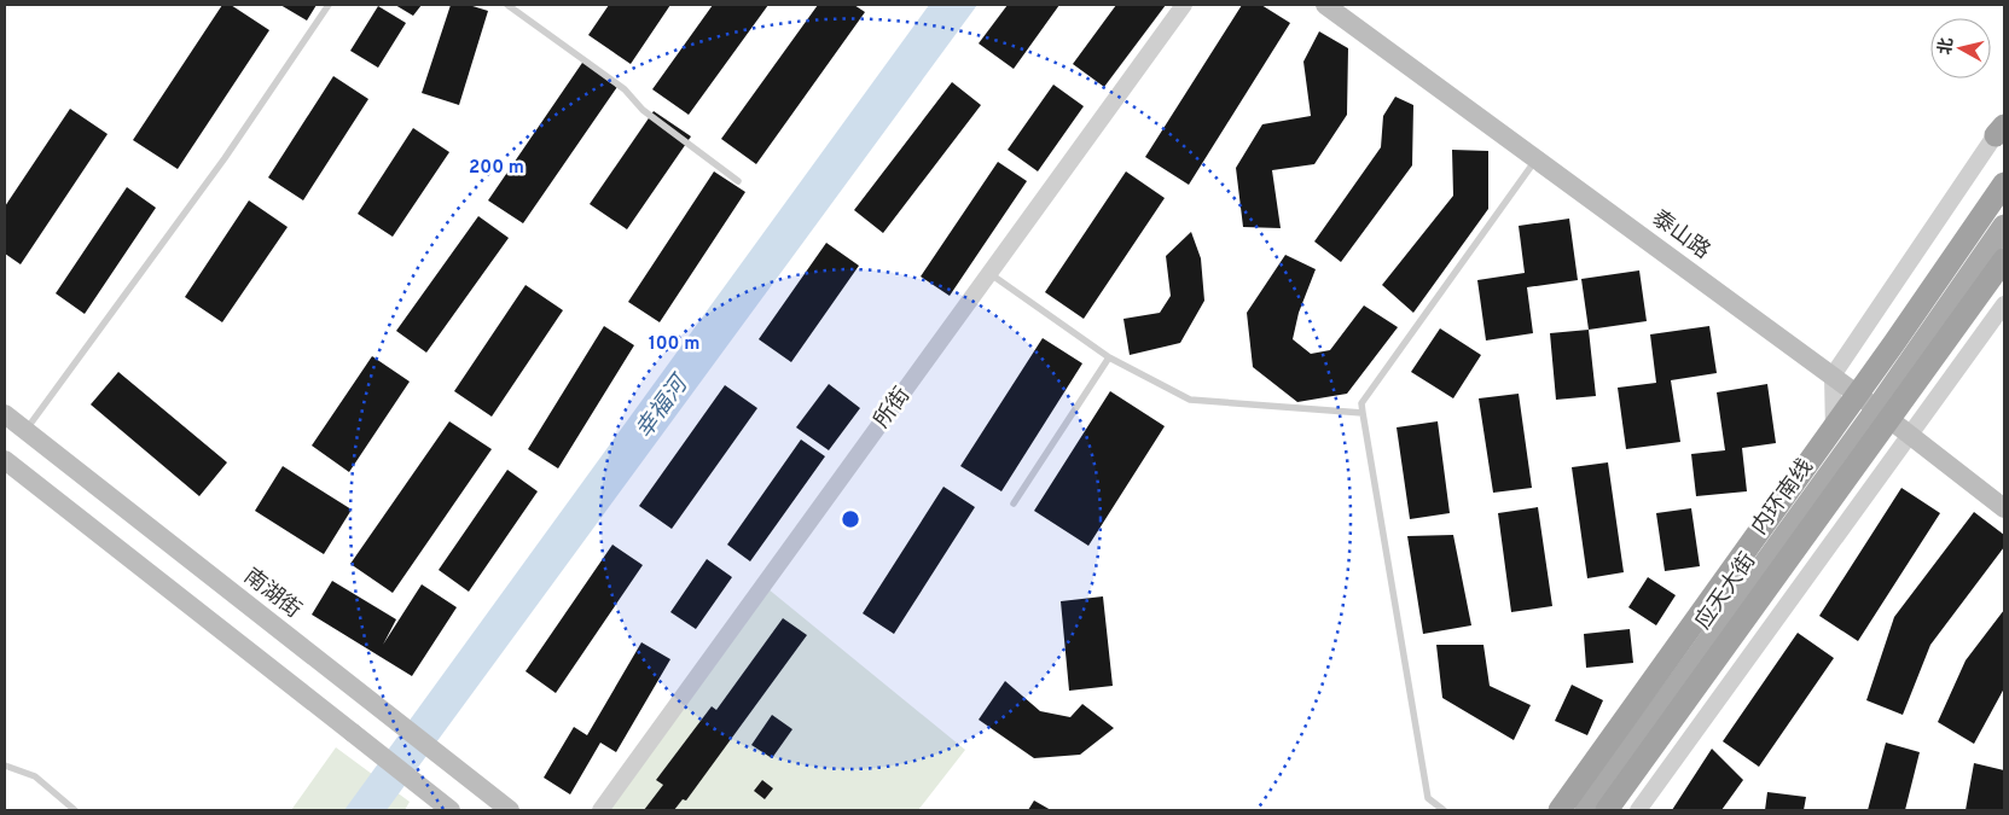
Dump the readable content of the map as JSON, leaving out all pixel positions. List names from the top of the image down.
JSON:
{
  "streets": {
    "highway": ["内环南线"],
    "main road": ["泰山路", "应天大街", "南湖街"],
    "street": ["所街"]
  },
  "crossings": [
    ["泰山路", "应天大街"]
  ],
  "water": ["幸福河"],
  "north": "left",
  "rings": ["200 m", "100 m"]
}
